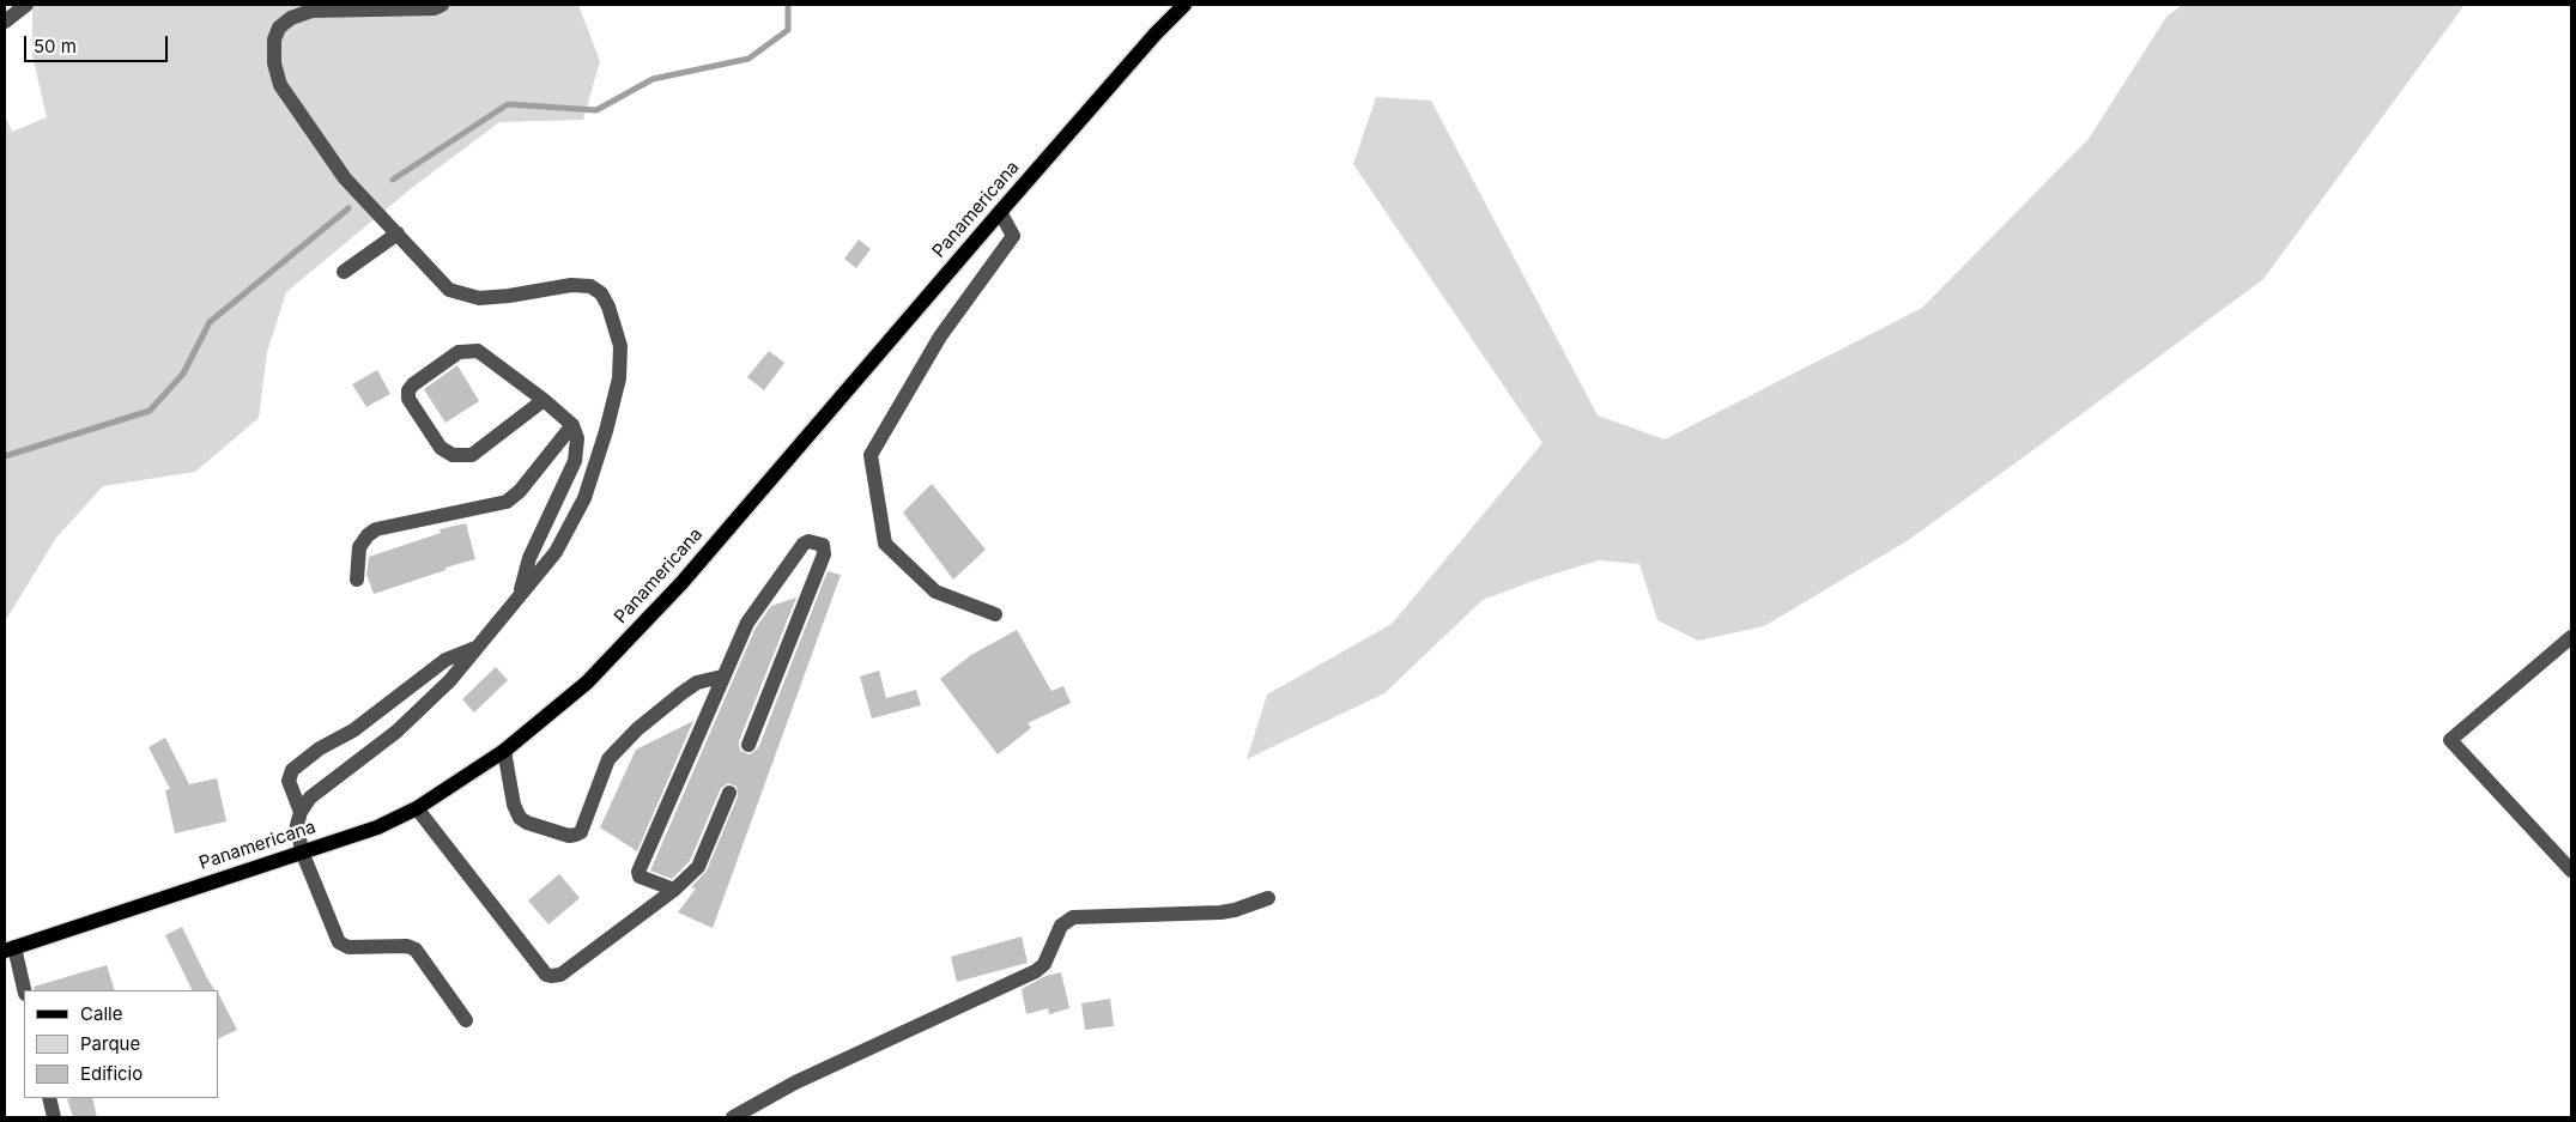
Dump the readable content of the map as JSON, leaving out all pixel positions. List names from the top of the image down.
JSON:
{
  "streets": {
    "main road": ["Panamericana"]
  },
  "legend": ["Calle", "Parque", "Edificio"],
  "scale_bar": "50 m"
}
